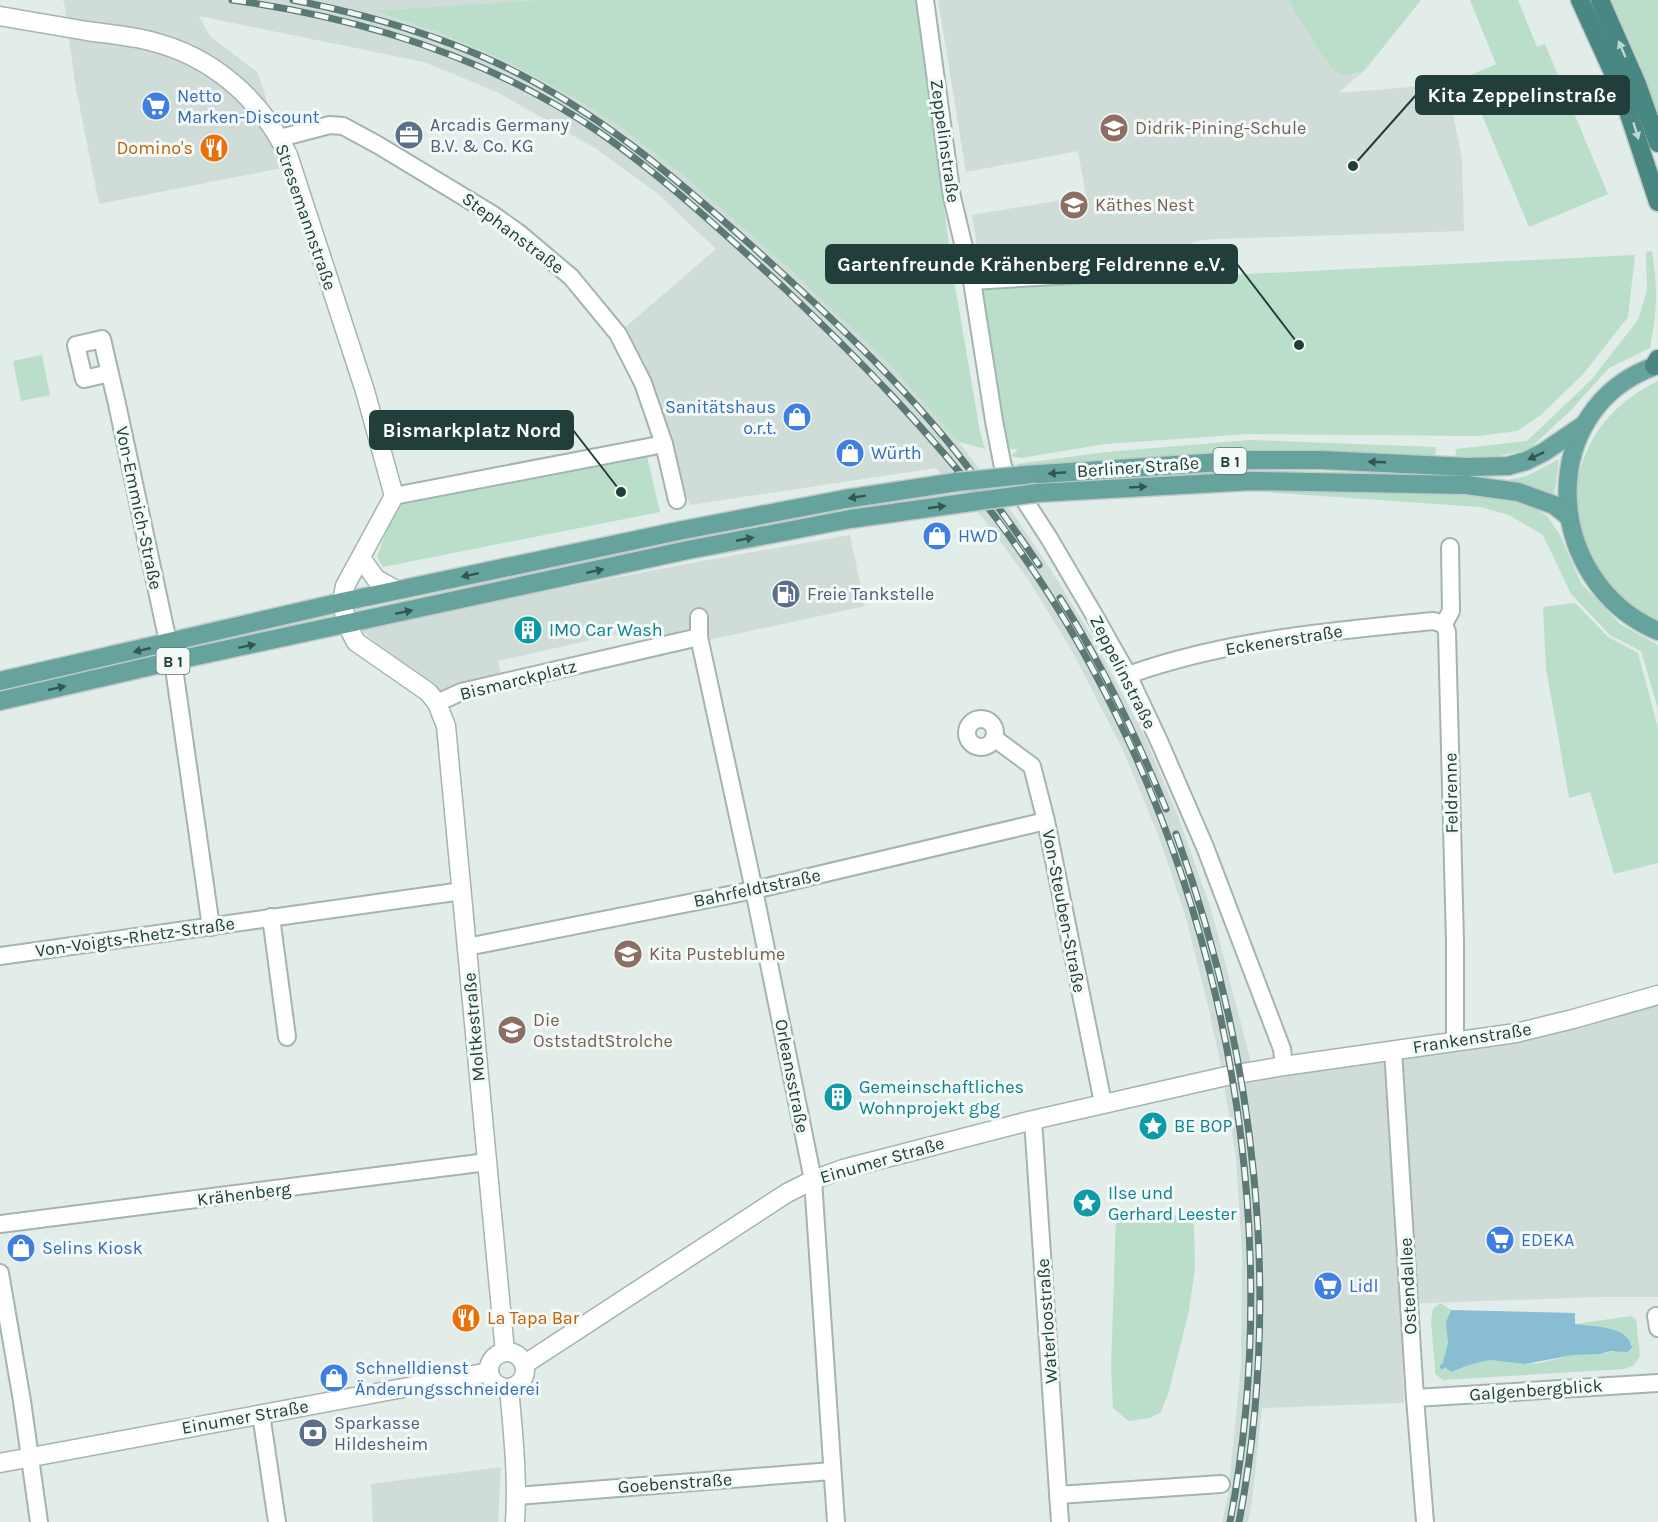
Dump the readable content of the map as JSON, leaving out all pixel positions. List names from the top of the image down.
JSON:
{
  "streets": {
    "main road": ["B 1", "Berliner Straße"],
    "street": [
      "Zeppelinstraße",
      "Stresemannstraße",
      "Stephanstraße",
      "Von-Emmich-Straße",
      "Eckenerstraße",
      "Bismarckplatz",
      "Feldrenne",
      "Bahrfeldtstraße",
      "Von-Steuben-Straße",
      "Von-Voigts-Rhetz-Straße",
      "Moltkestraße",
      "Frankenstraße",
      "Orleansstraße",
      "Einumer Straße",
      "Krähenberg",
      "Ostendallee",
      "Waterloostraße",
      "Galgenbergblick",
      "Goebenstraße"
    ]
  },
  "crossings": [
    ["Zeppelinstraße", "Eckenerstraße"],
    ["Zeppelinstraße", "Frankenstraße"],
    ["Zeppelinstraße", "Einumer Straße"],
    ["Stresemannstraße", "Stephanstraße"],
    ["B 1", "Berliner Straße"],
    ["B 1", "Von-Emmich-Straße"],
    ["B 1", "Bismarckplatz"],
    ["Berliner Straße", "Bismarckplatz"],
    ["Von-Emmich-Straße", "Von-Voigts-Rhetz-Straße"],
    ["Eckenerstraße", "Feldrenne"],
    ["Bismarckplatz", "Moltkestraße"],
    ["Bismarckplatz", "Orleansstraße"],
    ["Feldrenne", "Frankenstraße"],
    ["Bahrfeldtstraße", "Von-Steuben-Straße"],
    ["Bahrfeldtstraße", "Moltkestraße"],
    ["Bahrfeldtstraße", "Orleansstraße"],
    ["Von-Steuben-Straße", "Einumer Straße"],
    ["Von-Voigts-Rhetz-Straße", "Moltkestraße"],
    ["Moltkestraße", "Einumer Straße"],
    ["Moltkestraße", "Krähenberg"],
    ["Frankenstraße", "Einumer Straße"],
    ["Frankenstraße", "Ostendallee"],
    ["Orleansstraße", "Einumer Straße"],
    ["Orleansstraße", "Goebenstraße"],
    ["Einumer Straße", "Waterloostraße"],
    ["Ostendallee", "Galgenbergblick"]
  ],
  "places": {
    "supermarket": ["Netto Marken-Discount", "EDEKA", "Lidl"],
    "school or university": [
      "Didrik-Pining-Schule",
      "Käthes Nest",
      "Kita Pusteblume",
      "Die OststadtStrolche"
    ],
    "office": ["Arcadis Germany B.V. & Co. KG"],
    "restaurant": ["Domino's", "La Tapa Bar"],
    "other": ["Kita Zeppelinstraße", "Gartenfreunde Krähenberg Feldrenne e.V.", "Bismarkplatz Nord"],
    "shop": [
      "Sanitätshaus o.r.t.",
      "Würth",
      "HWD",
      "Selins Kiosk",
      "Schnelldienst Änderungsschneiderei"
    ],
    "fuel station": ["Freie Tankstelle"],
    "building": ["IMO Car Wash", "Gemeinschaftliches Wohnprojekt gbg"],
    "place": ["BE BOP", "Ilse und Gerhard Leester"],
    "bank": ["Sparkasse Hildesheim"]
  }
}
